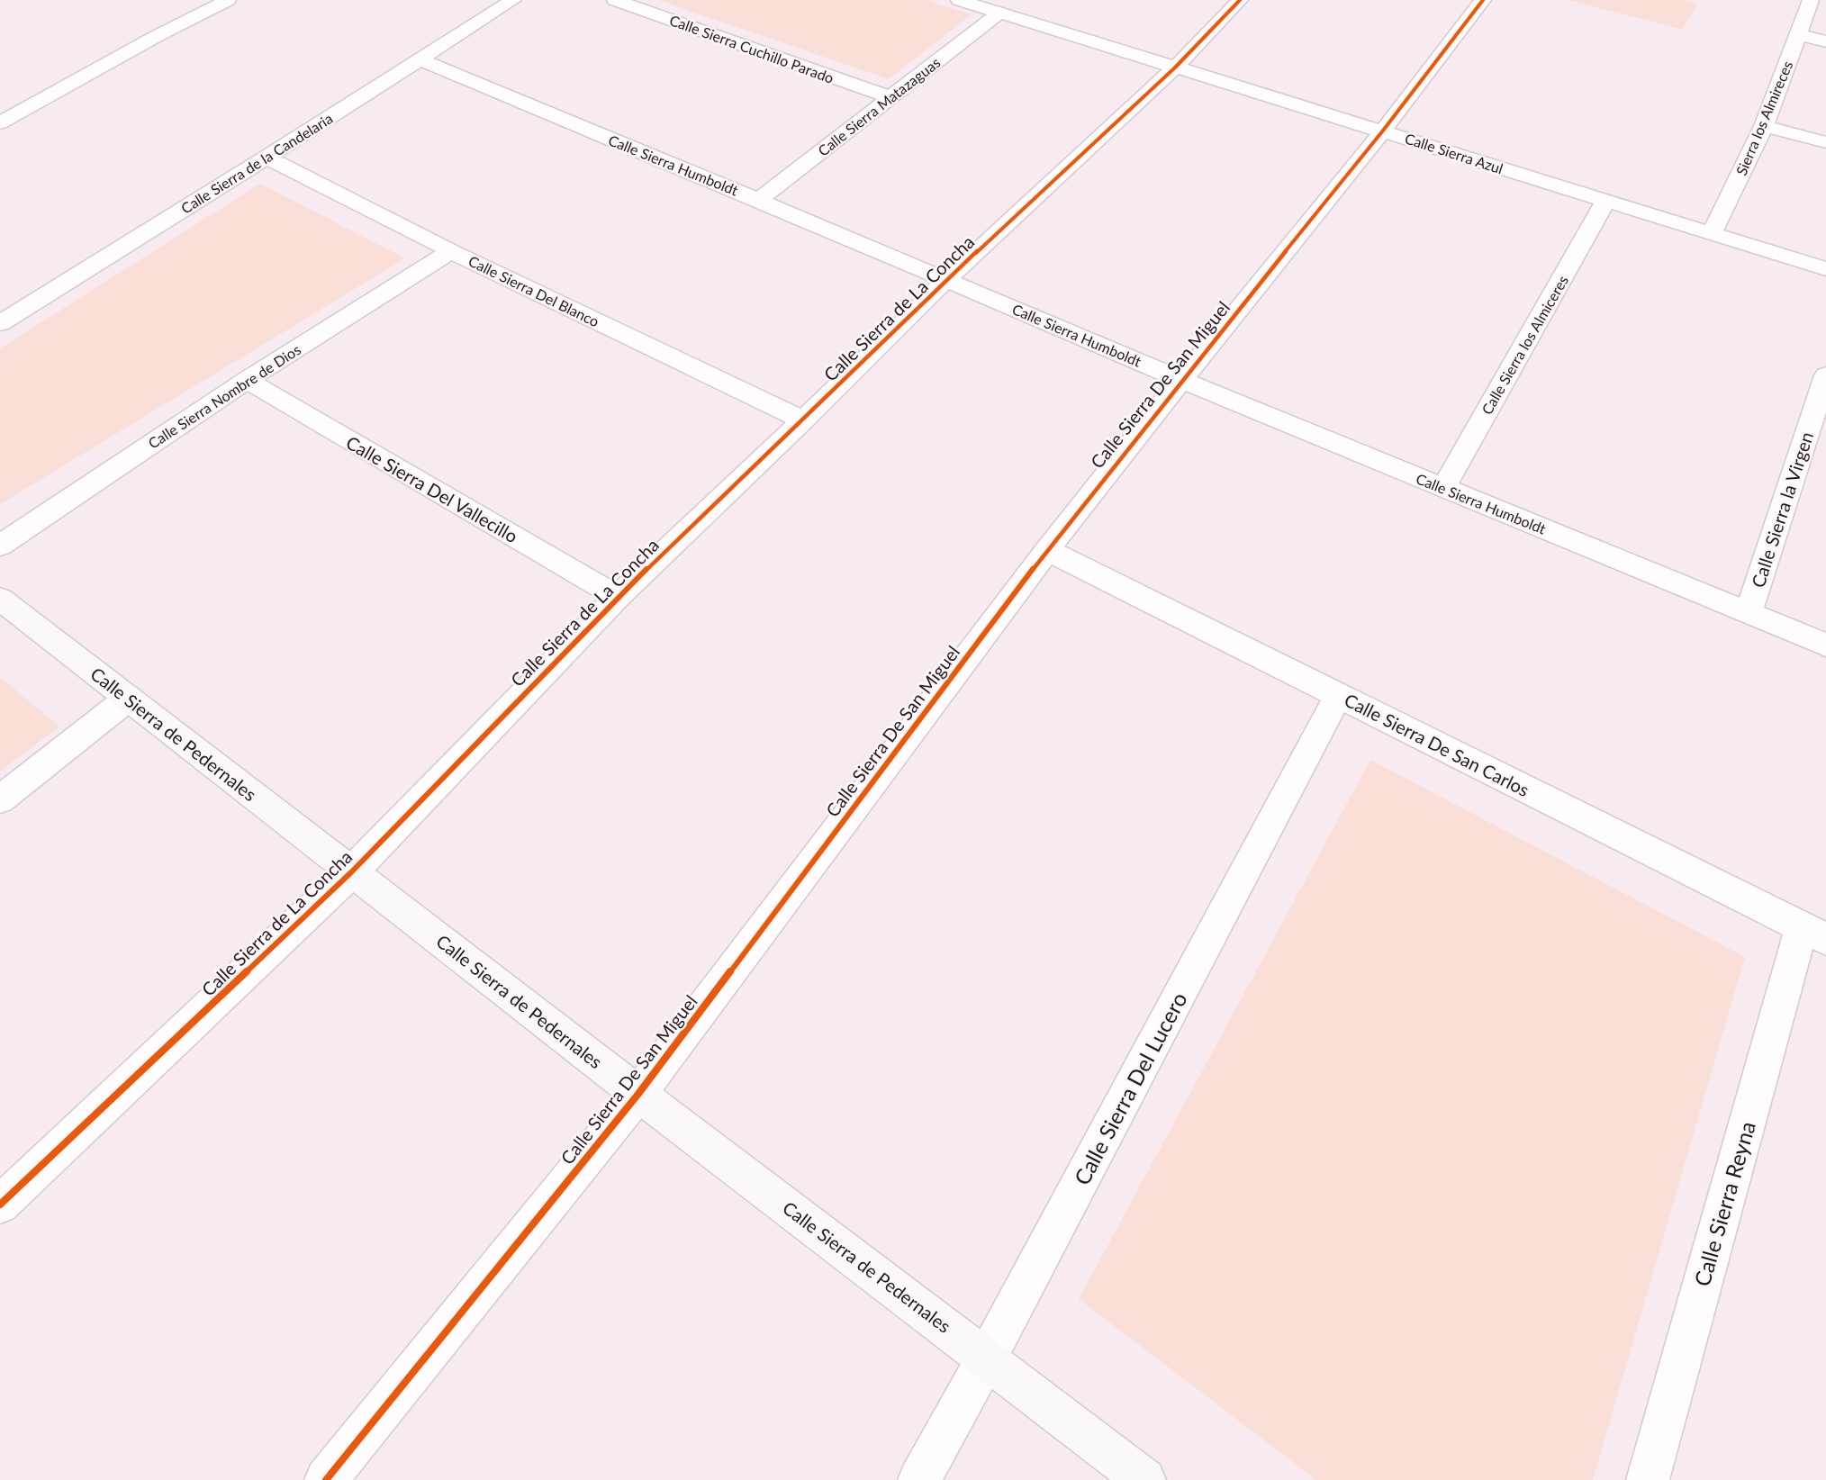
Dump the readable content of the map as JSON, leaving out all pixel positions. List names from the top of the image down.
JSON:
{
  "streets": {
    "main road": ["Calle Sierra de Pedernales"],
    "street": [
      "Calle Sierra Cuchillo Parado",
      "Calle Sierra Matazaguas",
      "Sierra los Almireces",
      "Calle Sierra Azul",
      "Calle Sierra de la Candelaria",
      "Calle Sierra Humboldt",
      "Calle Sierra Del Blanco",
      "Calle Sierra de La Concha",
      "Calle Sierra los Almiceres",
      "Calle Sierra De San Miguel",
      "Calle Sierra Nombre de Dios",
      "Calle Sierra Del Vallecillo",
      "Calle Sierra la Virgen",
      "Calle Sierra De San Carlos",
      "Calle Sierra Del Lucero",
      "Calle Sierra Reyna"
    ]
  },
  "crossings": [
    ["Calle Sierra Cuchillo Parado", "Calle Sierra Matazaguas"],
    ["Calle Sierra Matazaguas", "Calle Sierra Azul"],
    ["Calle Sierra Matazaguas", "Calle Sierra Humboldt"],
    ["Sierra los Almireces", "Calle Sierra Azul"],
    ["Calle Sierra Azul", "Calle Sierra de La Concha"],
    ["Calle Sierra Azul", "Calle Sierra los Almiceres"],
    ["Calle Sierra Azul", "Calle Sierra De San Miguel"],
    ["Calle Sierra de la Candelaria", "Calle Sierra Humboldt"],
    ["Calle Sierra de la Candelaria", "Calle Sierra Del Blanco"],
    ["Calle Sierra Humboldt", "Calle Sierra de La Concha"],
    ["Calle Sierra Humboldt", "Calle Sierra los Almiceres"],
    ["Calle Sierra Humboldt", "Calle Sierra De San Miguel"],
    ["Calle Sierra Humboldt", "Calle Sierra la Virgen"],
    ["Calle Sierra Del Blanco", "Calle Sierra de La Concha"],
    ["Calle Sierra Del Blanco", "Calle Sierra Nombre de Dios"],
    ["Calle Sierra de La Concha", "Calle Sierra Del Vallecillo"],
    ["Calle Sierra de La Concha", "Calle Sierra de Pedernales"],
    ["Calle Sierra De San Miguel", "Calle Sierra de Pedernales"],
    ["Calle Sierra De San Miguel", "Calle Sierra De San Carlos"],
    ["Calle Sierra Nombre de Dios", "Calle Sierra Del Vallecillo"],
    ["Calle Sierra de Pedernales", "Calle Sierra Del Lucero"],
    ["Calle Sierra De San Carlos", "Calle Sierra Del Lucero"],
    ["Calle Sierra De San Carlos", "Calle Sierra Reyna"]
  ]
}
